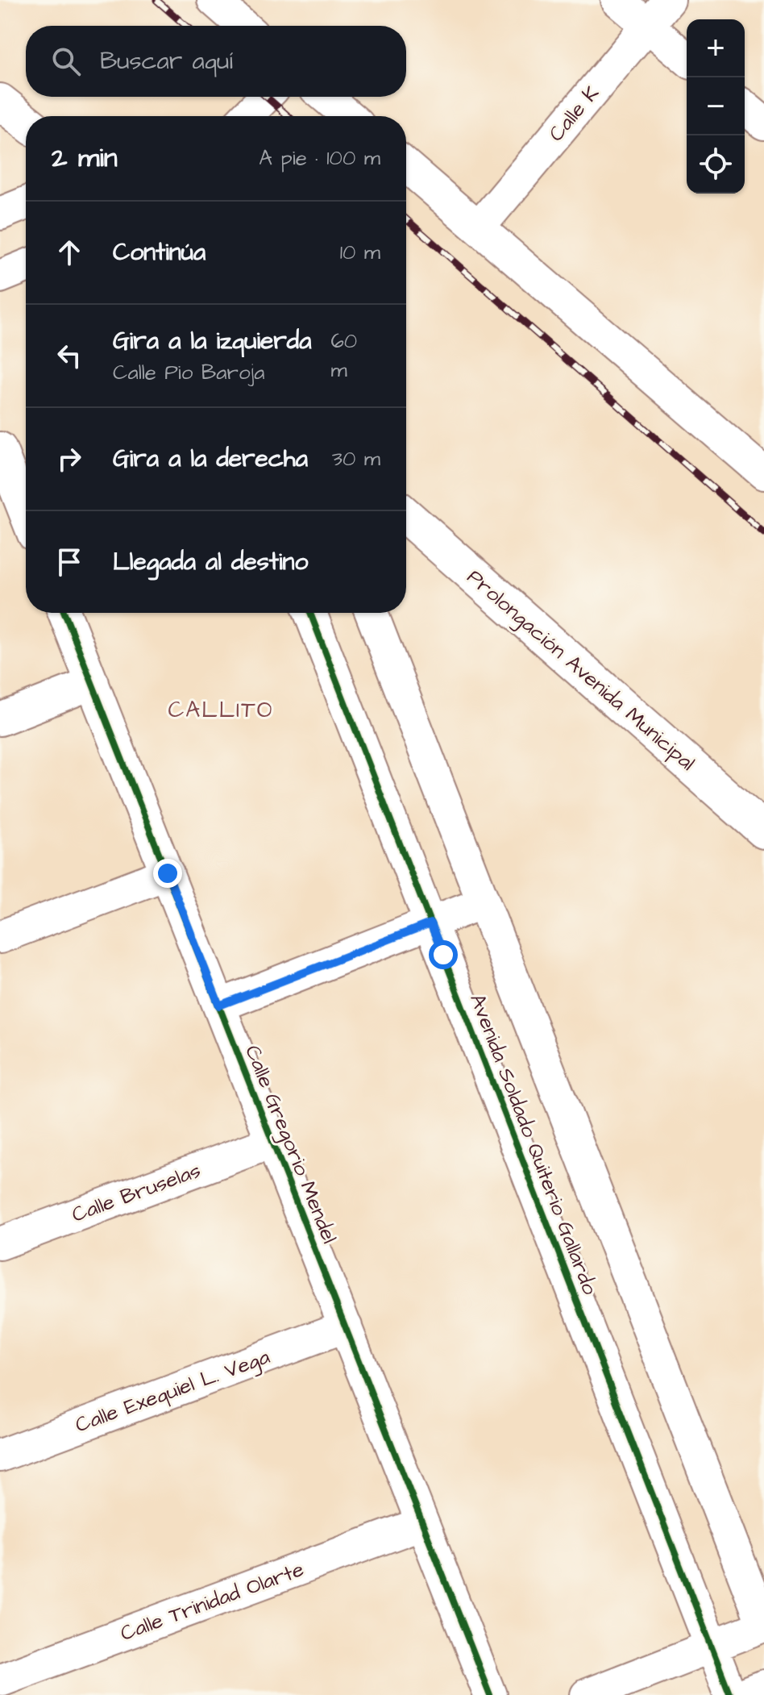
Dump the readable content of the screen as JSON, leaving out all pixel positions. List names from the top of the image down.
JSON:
{
  "streets": {
    "main road": ["Prolongación Avenida Municipal"],
    "street": [
      "Calle K",
      "Calle Gregorio Mendel",
      "Avenida Soldado Quiterio Gallardo",
      "Calle Bruselas",
      "Calle Exequiel L. Vega",
      "Calle Trinidad Olarte"
    ]
  },
  "crossings": [
    ["Calle Gregorio Mendel", "Calle Bruselas"],
    ["Calle Gregorio Mendel", "Calle Exequiel L. Vega"],
    ["Calle Gregorio Mendel", "Calle Trinidad Olarte"]
  ],
  "districts": ["CALLITO"],
  "page": {
    "map_buttons": ["+", "−"],
    "search": "Buscar aquí",
    "heading": ["2 min", "A pie · 100 m"],
    "list": [
      ["Continúa", "10 m"],
      ["Gira a la izquierda", "Calle Pio Baroja", "60 m"],
      ["Gira a la derecha", "30 m"],
      "Llegada al destino"
    ]
  }
}
